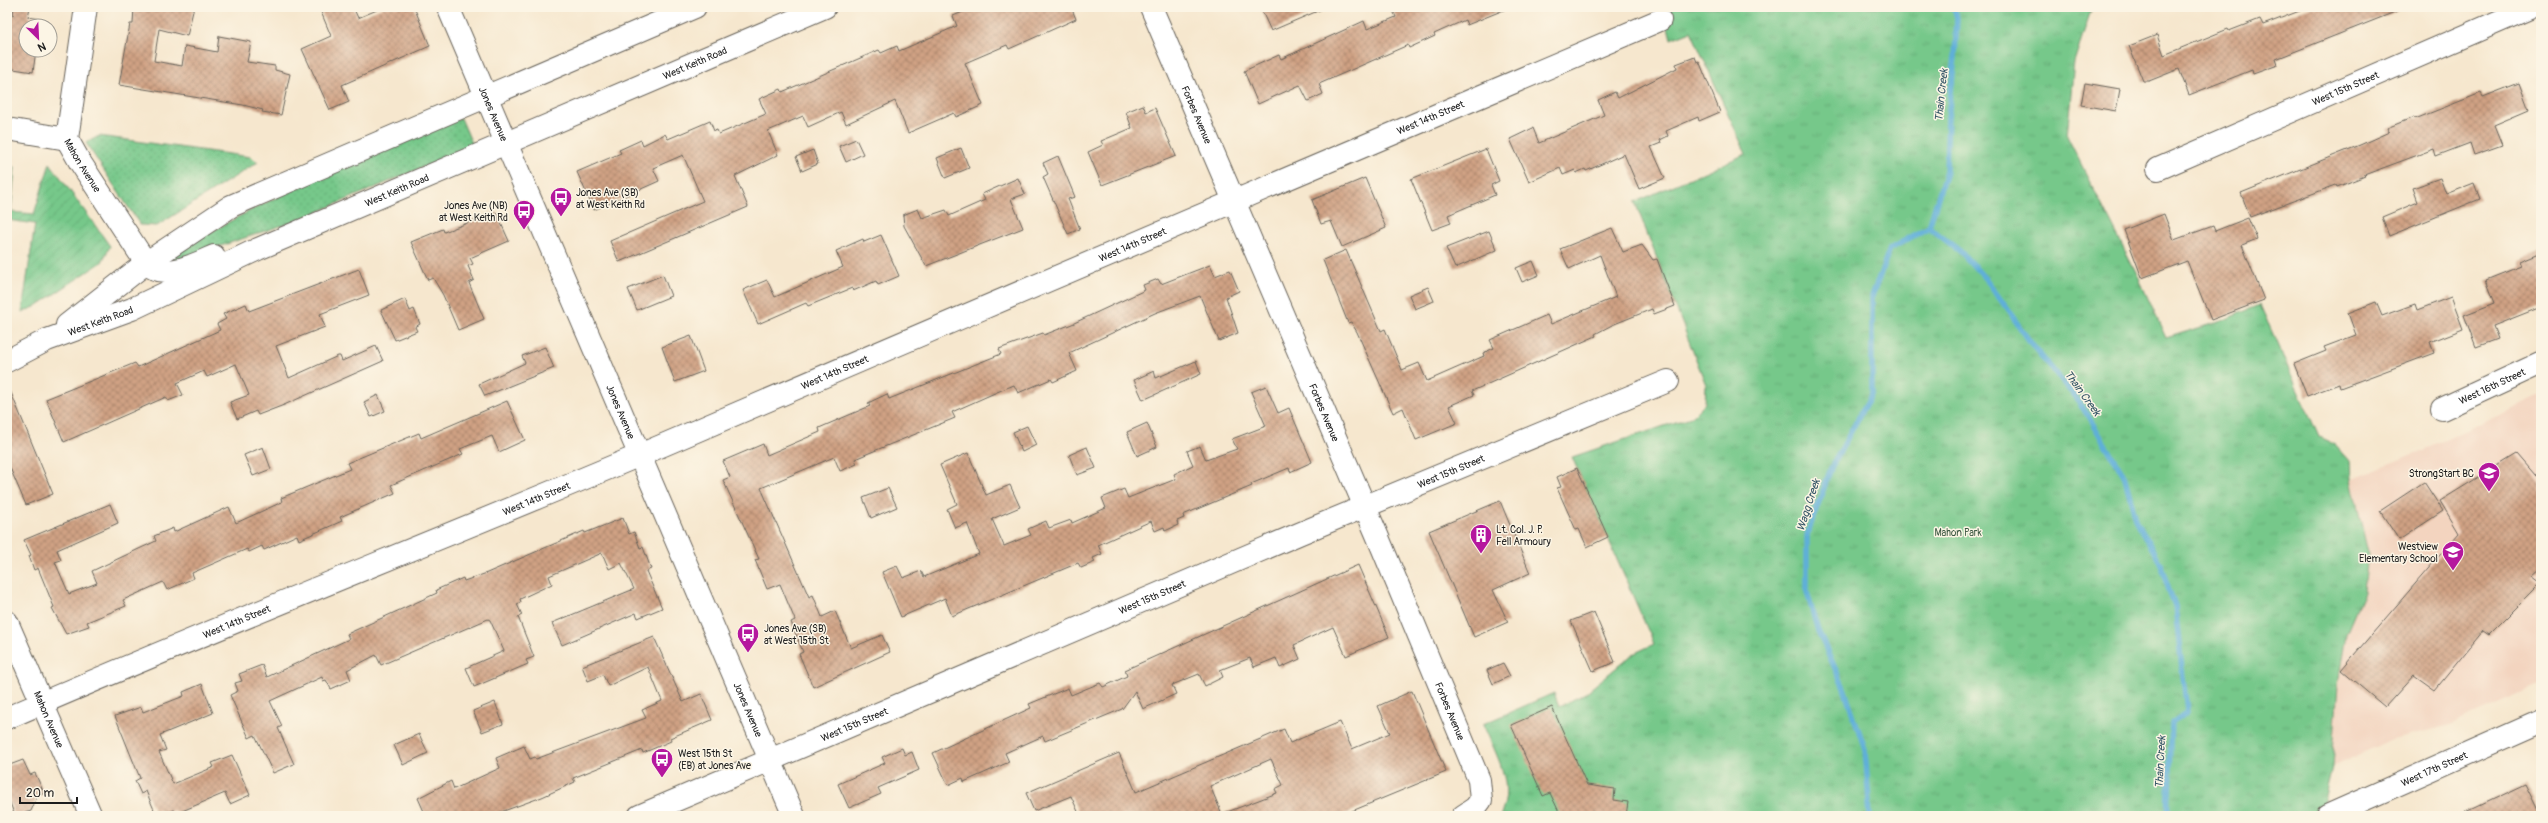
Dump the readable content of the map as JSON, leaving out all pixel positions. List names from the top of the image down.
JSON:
{
  "streets": {
    "street": [
      "West Keith Road",
      "West 15th Street",
      "Jones Avenue",
      "Forbes Avenue",
      "West 14th Street",
      "Mahon Avenue",
      "West 16th Street",
      "West 17th Street"
    ]
  },
  "crossings": [
    ["West Keith Road", "Jones Avenue"],
    ["West Keith Road", "Mahon Avenue"],
    ["West 15th Street", "Jones Avenue"],
    ["West 15th Street", "Forbes Avenue"],
    ["Jones Avenue", "West 14th Street"],
    ["Forbes Avenue", "West 14th Street"],
    ["West 14th Street", "Mahon Avenue"]
  ],
  "water": ["Thain Creek", "Wagg Creek"],
  "parks": ["Mahon Park"],
  "places": {
    "bus stop": [
      "Jones Ave (SB) at West Keith Rd",
      "Jones Ave (NB) at West Keith Rd",
      "Jones Ave (SB) at West 15th St",
      "West 15th St (EB) at Jones Ave"
    ],
    "school or university": ["StrongStart BC", "Westview Elementary School"],
    "building": ["Lt. Col. J. P. Fell Armoury"]
  },
  "scale_bar": "20 m",
  "north": "bottom right"
}
